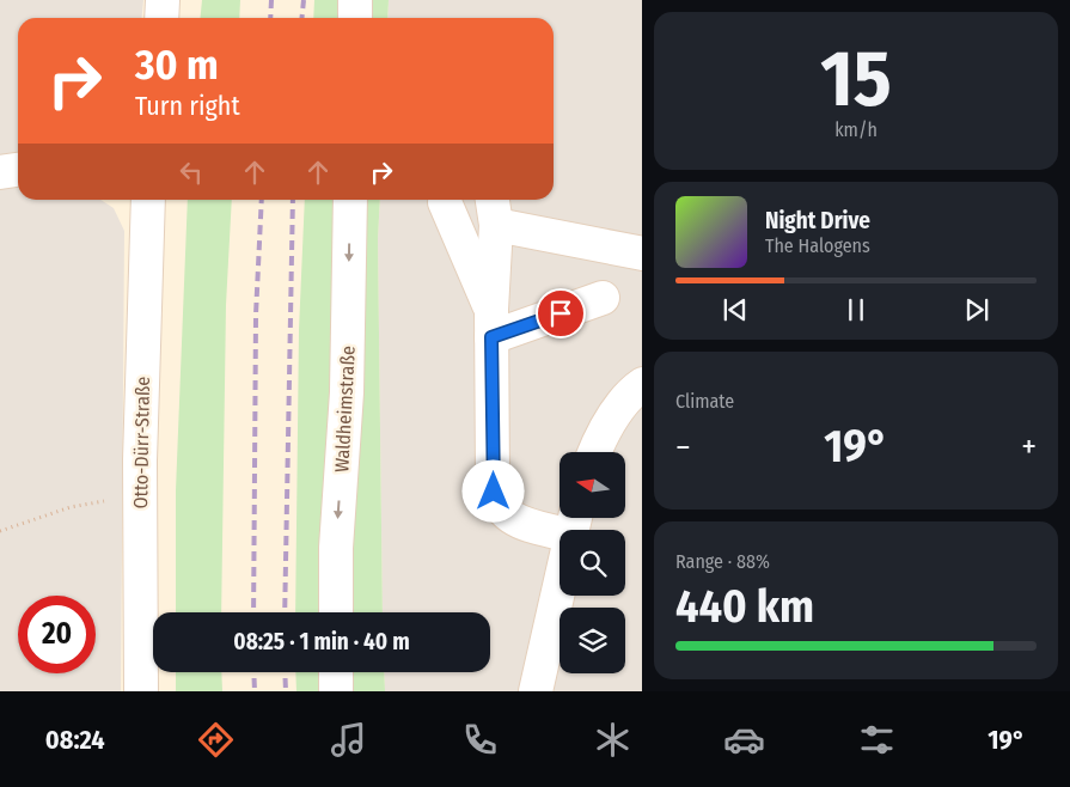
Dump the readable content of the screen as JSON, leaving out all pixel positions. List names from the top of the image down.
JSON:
{
  "streets": {
    "street": ["Waldheimstraße", "Otto-Dürr-Straße"]
  },
  "north": "left",
  "page": {
    "tile": [
      ["15", "km/h"],
      "Climate",
      ["Range · 88%", "440 km"]
    ],
    "turn": ["30 m", "Turn right"],
    "song": ["Night Drive", "The Halogens"],
    "heat": ["−", "19°", "+"],
    "limit": "20",
    "trip": "08:25 · 1 min · 40 m",
    "tabs": ["08:24", "19°"]
  }
}
